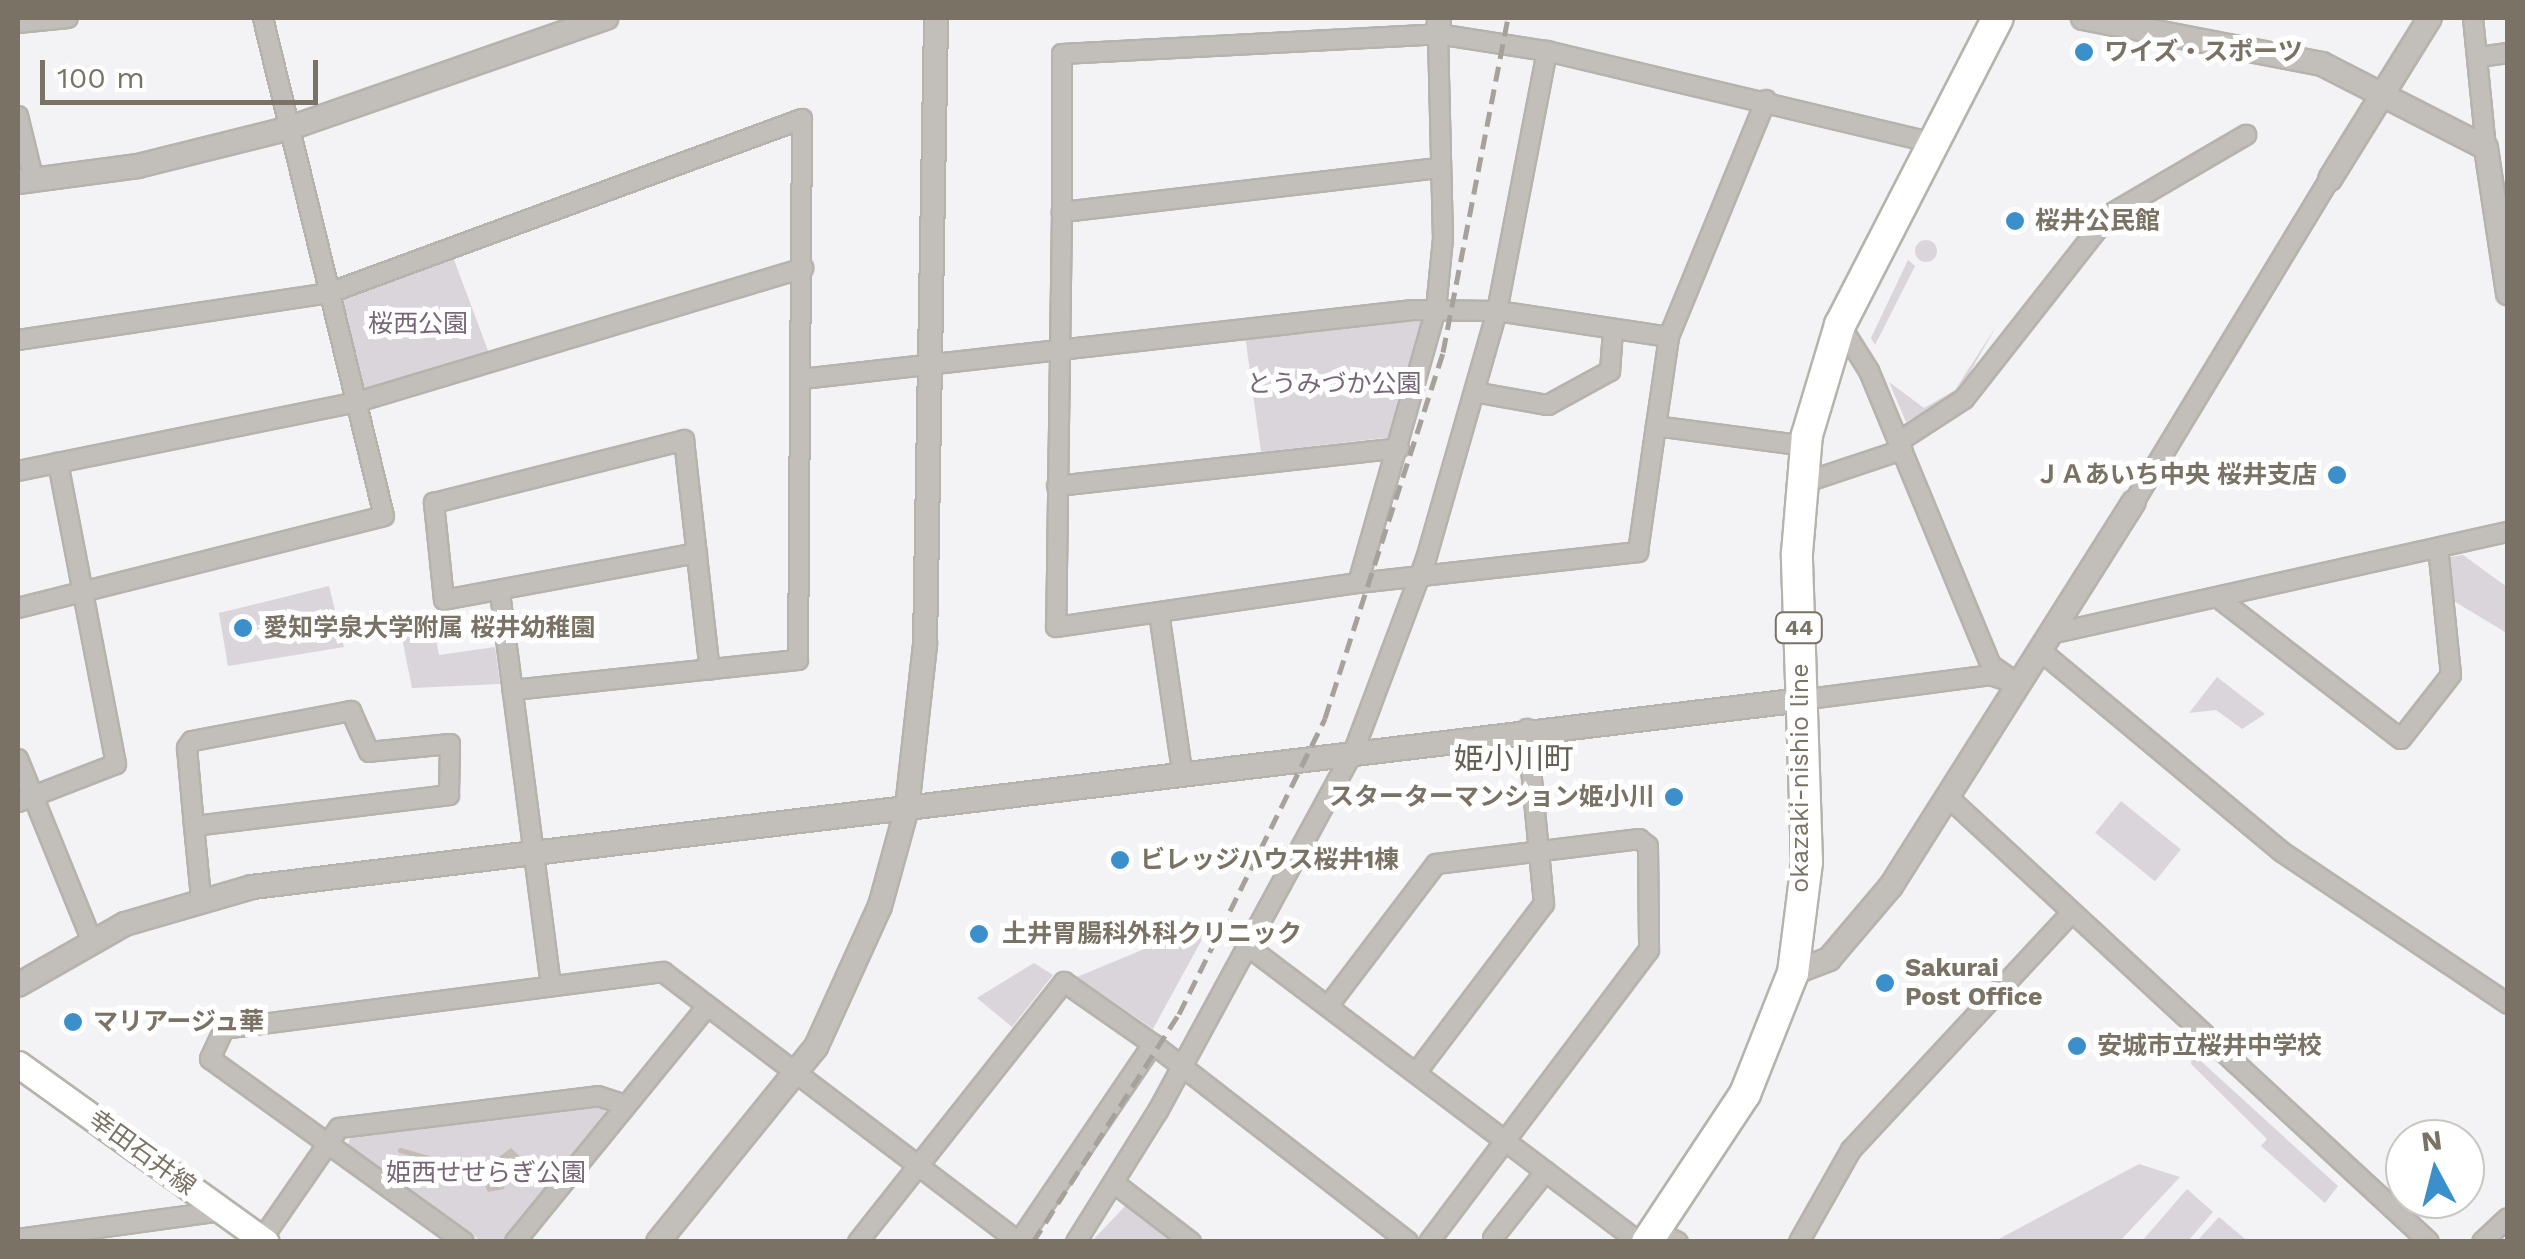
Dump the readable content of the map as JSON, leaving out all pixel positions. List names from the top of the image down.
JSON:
{
  "streets": {
    "main road": ["44", "okazaki-nishio line", "幸田石井線"]
  },
  "districts": ["姫小川町"],
  "parks": ["桜西公園", "とうみづか公園", "姫西せせらぎ公園"],
  "places": [
    "ワイズ・スポーツ",
    "桜井公民館",
    "ＪＡあいち中央 桜井支店",
    "愛知学泉大学附属 桜井幼稚園",
    "スターターマンション姫小川",
    "ビレッジハウス桜井1棟",
    "土井胃腸科外科クリニック",
    "Sakurai Post Office",
    "マリアージュ華",
    "安城市立桜井中学校"
  ],
  "scale_bar": "100 m",
  "north": "top"
}
